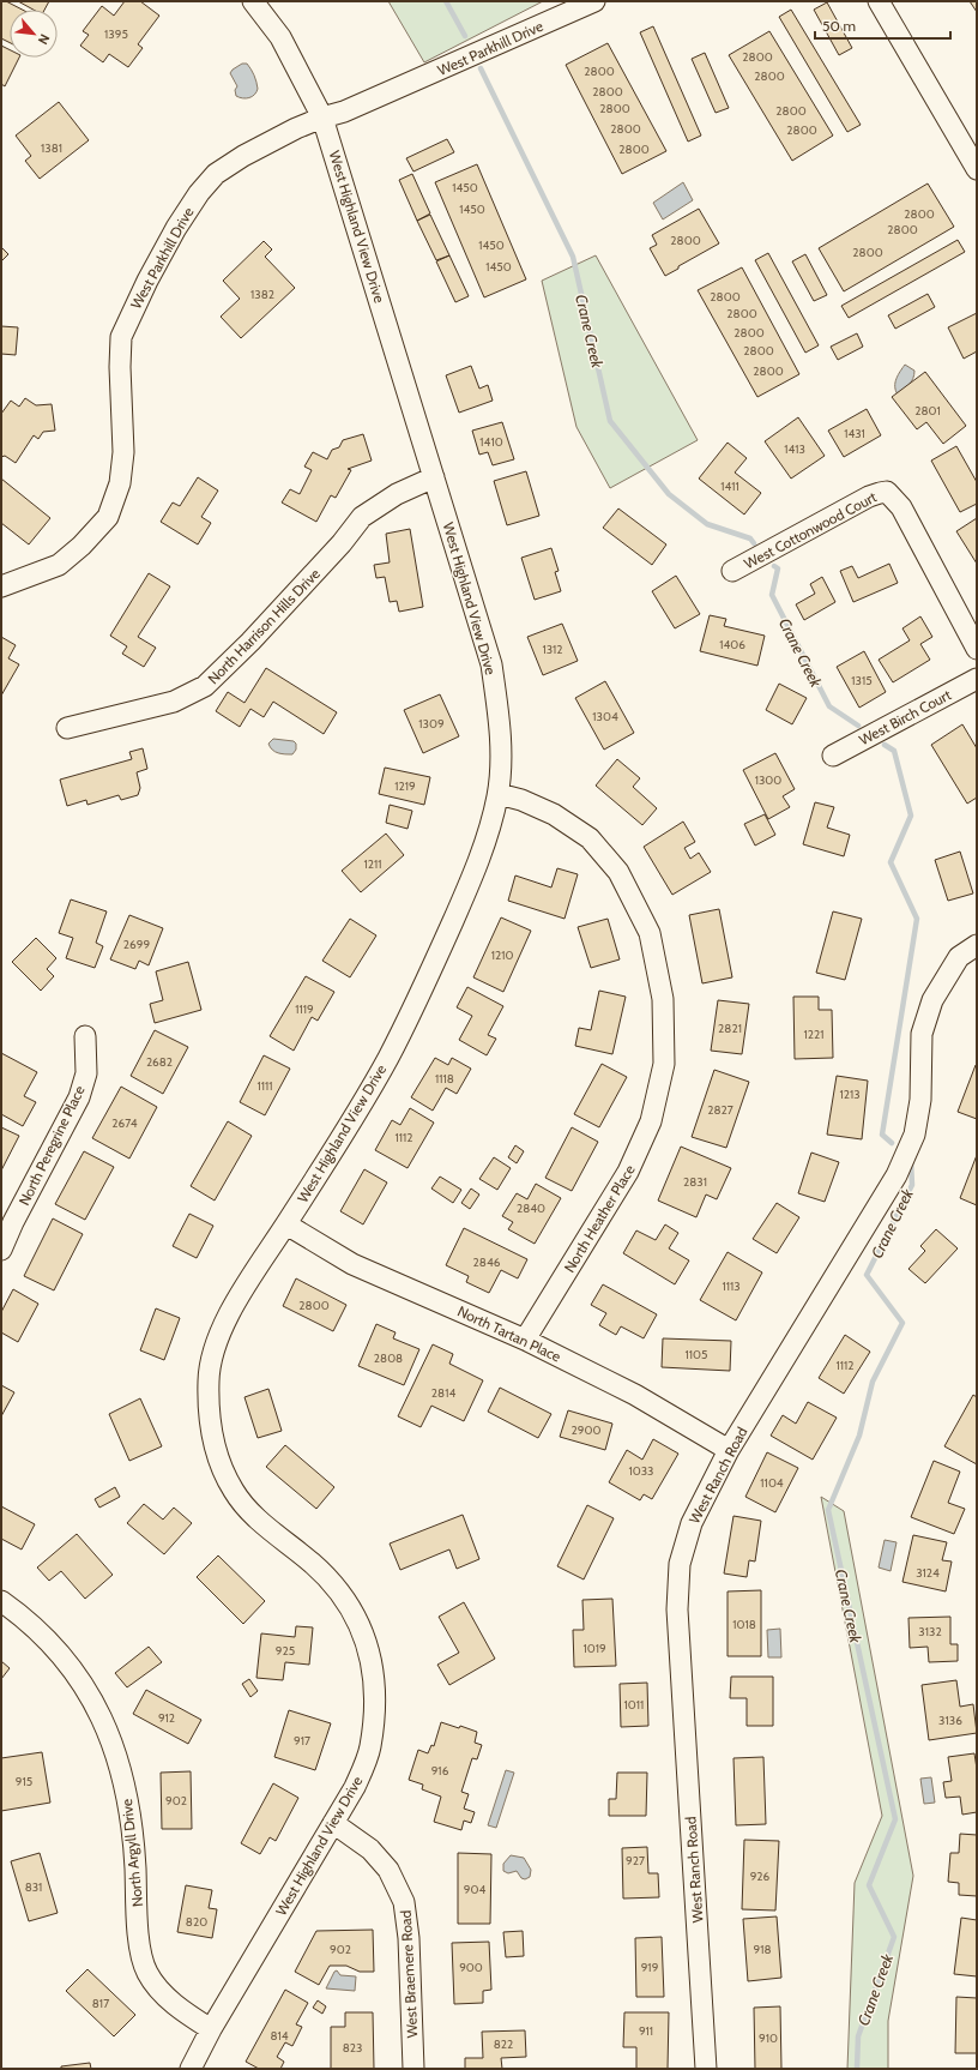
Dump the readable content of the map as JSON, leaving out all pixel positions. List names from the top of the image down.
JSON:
{
  "streets": {
    "street": [
      "West Parkhill Drive",
      "West Highland View Drive",
      "West Cottonwood Court",
      "North Harrison Hills Drive",
      "West Birch Court",
      "North Peregrine Place",
      "North Heather Place",
      "North Tartan Place",
      "West Ranch Road",
      "North Argyll Drive",
      "West Braemere Road"
    ]
  },
  "crossings": [
    ["West Parkhill Drive", "West Highland View Drive"],
    ["West Highland View Drive", "North Harrison Hills Drive"],
    ["West Highland View Drive", "North Heather Place"],
    ["West Highland View Drive", "North Tartan Place"],
    ["West Highland View Drive", "North Argyll Drive"],
    ["West Highland View Drive", "West Braemere Road"],
    ["North Heather Place", "North Tartan Place"],
    ["North Tartan Place", "West Ranch Road"]
  ],
  "water": ["Crane Creek"],
  "house_numbers": [
    "1395",
    "2800",
    "2800",
    "2800",
    "2800",
    "2800",
    "2800",
    "2800",
    "2800",
    "1381",
    "2800",
    "1450",
    "1450",
    "2800",
    "2800",
    "2800",
    "1450",
    "2800",
    "1450",
    "1382",
    "2800",
    "2800",
    "2800",
    "2800",
    "2800",
    "2801",
    "1431",
    "1410",
    "1413",
    "1411",
    "1406",
    "1312",
    "1315",
    "1304",
    "1309",
    "1300",
    "1219",
    "1211",
    "2699",
    "1210",
    "1119",
    "2821",
    "1221",
    "2682",
    "1118",
    "1111",
    "1213",
    "2827",
    "2674",
    "1112",
    "2831",
    "2840",
    "2846",
    "1113",
    "2800",
    "1105",
    "2808",
    "1112",
    "2814",
    "2900",
    "1033",
    "1104",
    "3124",
    "1018",
    "3132",
    "1019",
    "925",
    "1011",
    "912",
    "3136",
    "917",
    "916",
    "915",
    "902",
    "927",
    "926",
    "831",
    "904",
    "820",
    "902",
    "918",
    "900",
    "919",
    "817",
    "911",
    "814",
    "910",
    "822",
    "823"
  ],
  "scale_bar": "50 m",
  "north": "bottom right"
}
